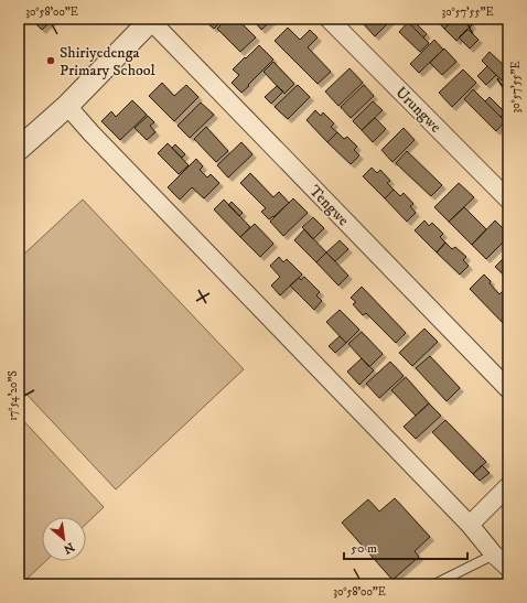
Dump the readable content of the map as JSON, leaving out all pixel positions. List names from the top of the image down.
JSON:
{
  "streets": {
    "street": ["Urungwe", "Tengwe"]
  },
  "places": ["Shiriyedenga Primary School"],
  "scale_bar": "50 m",
  "north": "bottom right",
  "coordinates": ["30°58'00\"E", "30°57'55\"E", "17°54'20\"S"]
}
